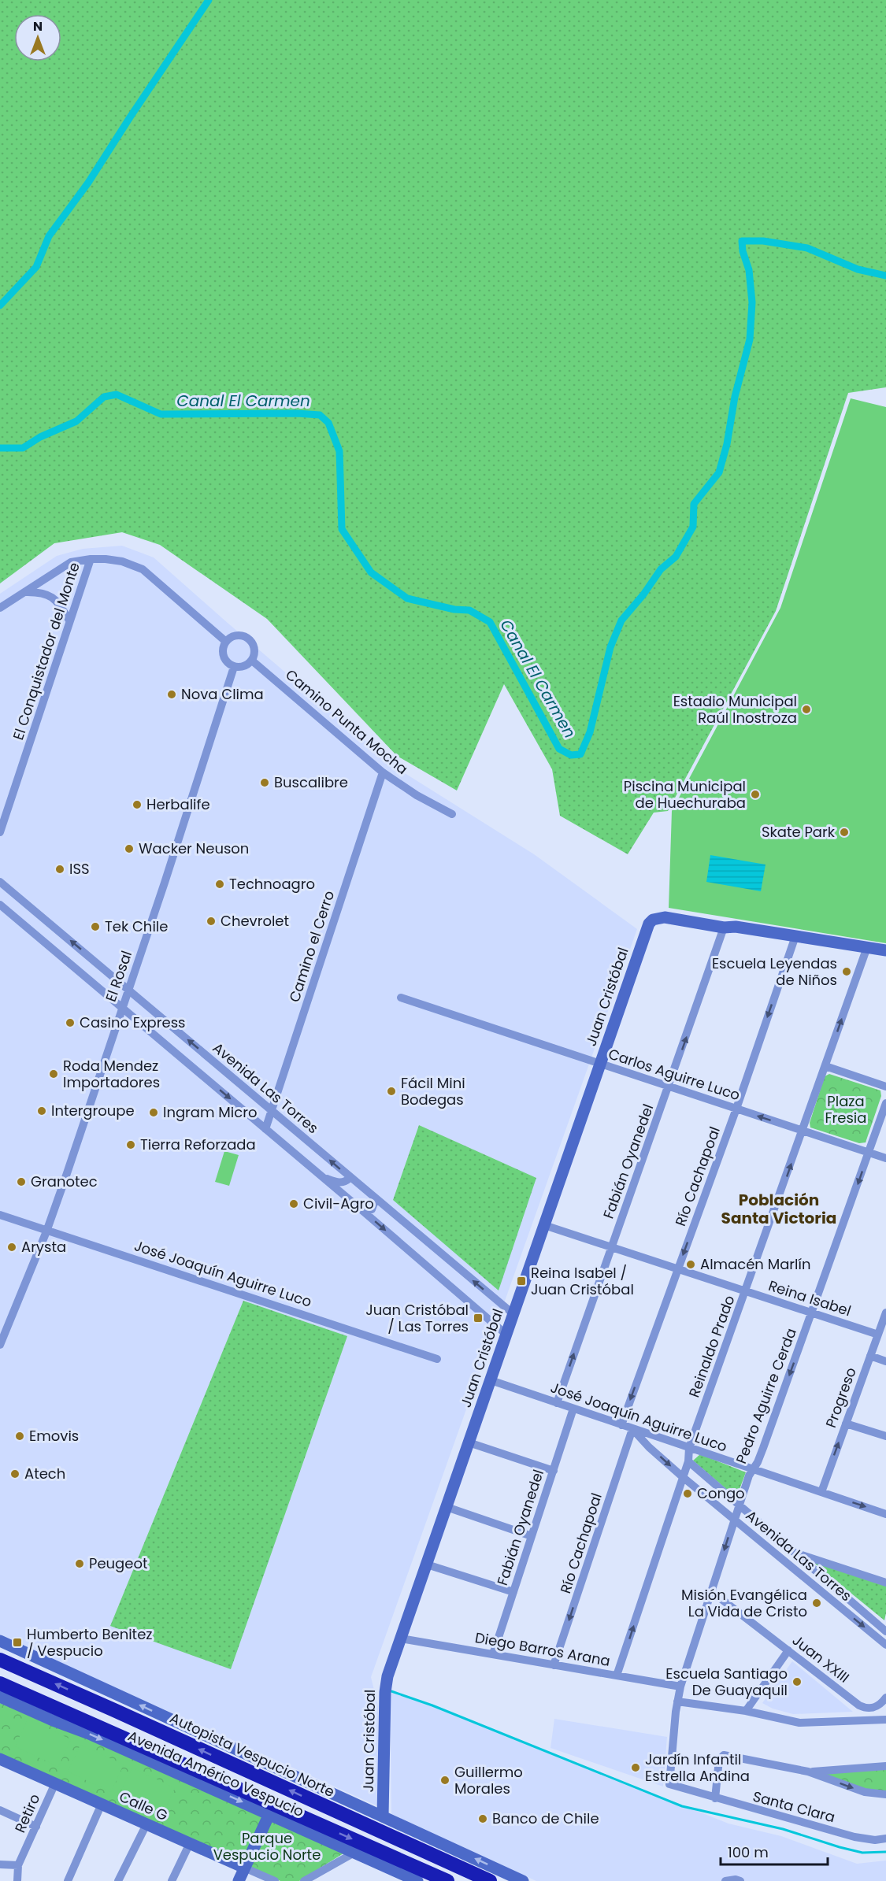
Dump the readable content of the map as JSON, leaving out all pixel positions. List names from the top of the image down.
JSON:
{
  "streets": {
    "highway": ["Autopista Vespucio Norte"],
    "street": [
      "El Conquistador del Monte",
      "Camino Punta Mocha",
      "Camino el Cerro",
      "El Rosal",
      "Juan Cristóbal",
      "Carlos Aguirre Luco",
      "Avenida Las Torres",
      "Fabián Oyanedel",
      "Río Cachapoal",
      "José Joaquín Aguirre Luco",
      "Reina Isabel",
      "Reinaldo Prado",
      "Pedro Aguirre Cerda",
      "Progreso",
      "Diego Barros Arana",
      "Juan XXIII",
      "Avenida Américo Vespucio",
      "Calle G",
      "Santa Clara",
      "Retiro"
    ]
  },
  "crossings": [
    ["Camino Punta Mocha", "Camino el Cerro"],
    ["Camino Punta Mocha", "El Rosal"],
    ["Camino el Cerro", "Avenida Las Torres"],
    ["El Rosal", "Avenida Las Torres"],
    ["El Rosal", "José Joaquín Aguirre Luco"],
    ["Juan Cristóbal", "Carlos Aguirre Luco"],
    ["Juan Cristóbal", "Avenida Las Torres"],
    ["Juan Cristóbal", "Fabián Oyanedel"],
    ["Juan Cristóbal", "José Joaquín Aguirre Luco"],
    ["Juan Cristóbal", "Reina Isabel"],
    ["Juan Cristóbal", "Diego Barros Arana"],
    ["Juan Cristóbal", "Avenida Américo Vespucio"],
    ["Carlos Aguirre Luco", "Fabián Oyanedel"],
    ["Carlos Aguirre Luco", "Río Cachapoal"],
    ["Carlos Aguirre Luco", "Reinaldo Prado"],
    ["Carlos Aguirre Luco", "Pedro Aguirre Cerda"],
    ["Avenida Las Torres", "Río Cachapoal"],
    ["Avenida Las Torres", "José Joaquín Aguirre Luco"],
    ["Avenida Las Torres", "Reinaldo Prado"],
    ["Avenida Las Torres", "Pedro Aguirre Cerda"],
    ["Fabián Oyanedel", "José Joaquín Aguirre Luco"],
    ["Fabián Oyanedel", "Reina Isabel"],
    ["Fabián Oyanedel", "Diego Barros Arana"],
    ["Río Cachapoal", "José Joaquín Aguirre Luco"],
    ["Río Cachapoal", "Reina Isabel"],
    ["Río Cachapoal", "Diego Barros Arana"],
    ["José Joaquín Aguirre Luco", "Reinaldo Prado"],
    ["José Joaquín Aguirre Luco", "Pedro Aguirre Cerda"],
    ["José Joaquín Aguirre Luco", "Progreso"],
    ["Reina Isabel", "Reinaldo Prado"],
    ["Reina Isabel", "Pedro Aguirre Cerda"],
    ["Reina Isabel", "Progreso"],
    ["Reinaldo Prado", "Diego Barros Arana"],
    ["Pedro Aguirre Cerda", "Diego Barros Arana"],
    ["Pedro Aguirre Cerda", "Juan XXIII"],
    ["Pedro Aguirre Cerda", "Santa Clara"],
    ["Calle G", "Retiro"]
  ],
  "one_way": [
    "Fabián Oyanedel",
    "Río Cachapoal",
    "Reinaldo Prado",
    "Pedro Aguirre Cerda",
    "Progreso"
  ],
  "districts": ["Población Santa Victoria"],
  "water": ["Canal El Carmen"],
  "parks": ["Plaza Fresia", "Parque Vespucio Norte"],
  "places": {
    "other": [
      "Nova Clima",
      "Estadio Municipal Raúl Inostroza",
      "Buscalibre",
      "Piscina Municipal de Huechuraba",
      "Herbalife",
      "Skate Park",
      "Wacker Neuson",
      "ISS",
      "Technoagro",
      "Chevrolet",
      "Tek Chile",
      "Escuela Leyendas de Niños",
      "Casino Express",
      "Roda Mendez Importadores",
      "Fácil Mini Bodegas",
      "Intergroupe",
      "Ingram Micro",
      "Tierra Reforzada",
      "Granotec",
      "Civil-Agro",
      "Arysta",
      "Almacén Marlín",
      "Emovis",
      "Atech",
      "Congo",
      "Peugeot",
      "Misión Evangélica La Vida de Cristo",
      "Escuela Santiago De Guayaquil",
      "Jardín Infantil Estrella Andina",
      "Guillermo Morales",
      "Banco de Chile"
    ],
    "transit": ["Reina Isabel / Juan Cristóbal", "Juan Cristóbal / Las Torres", "Humberto Benitez / Vespucio"]
  },
  "scale_bar": "100 m",
  "north": "top"
}
